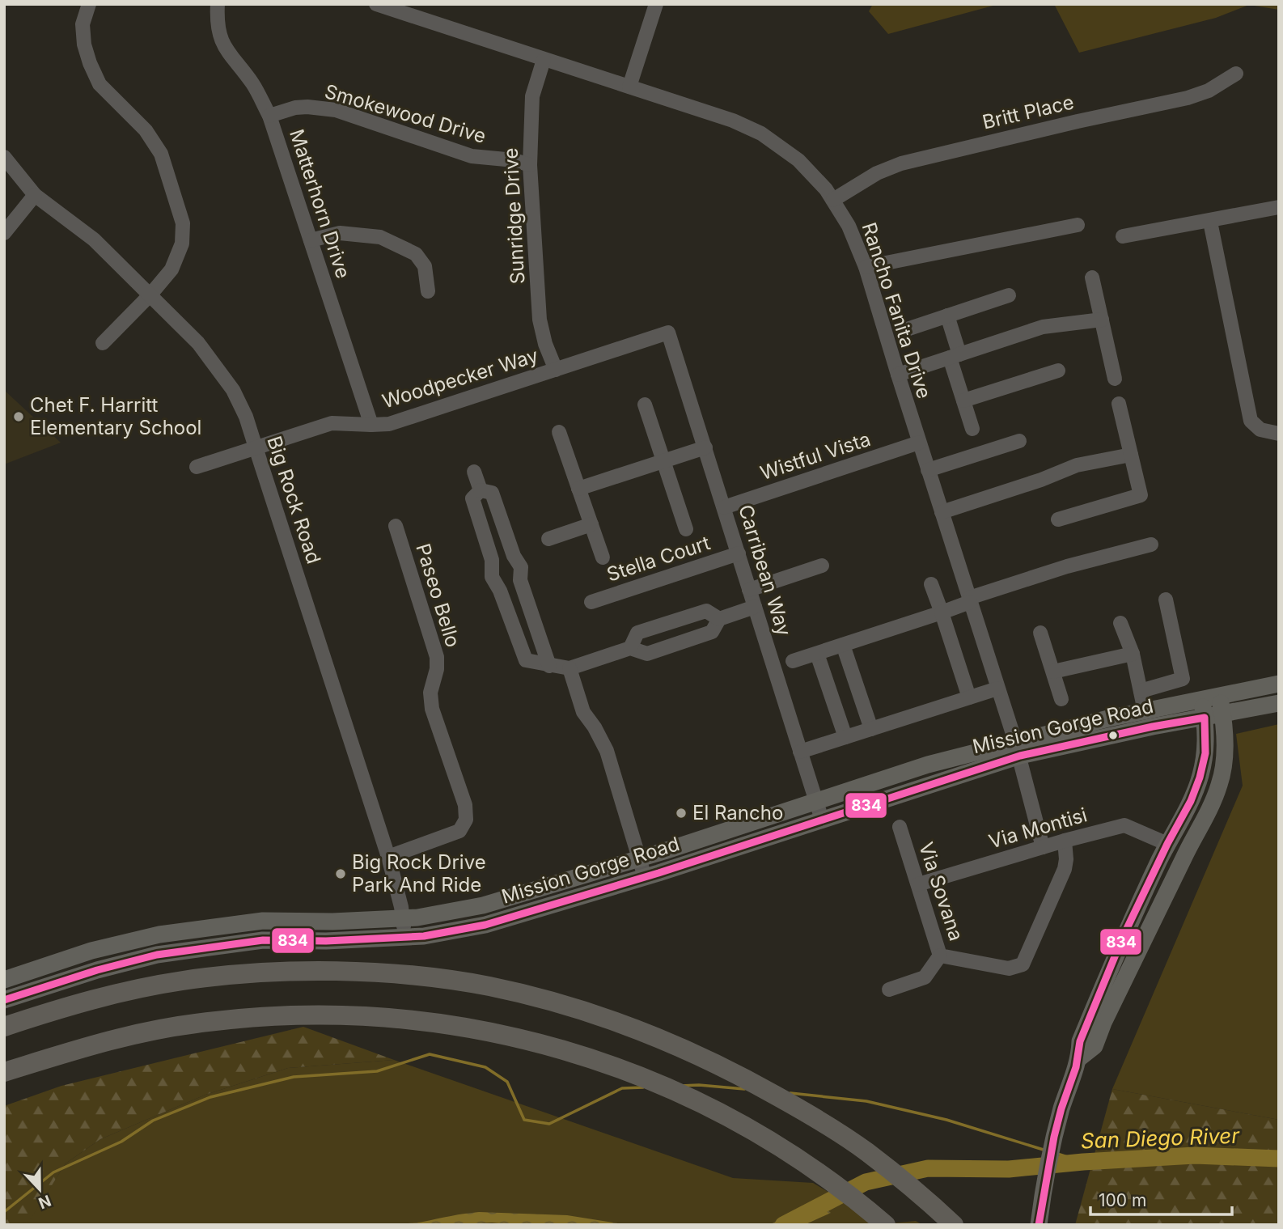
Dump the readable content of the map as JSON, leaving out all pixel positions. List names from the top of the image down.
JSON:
{
  "streets": {
    "main road": ["Mission Gorge Road"],
    "street": [
      "Britt Place",
      "Smokewood Drive",
      "Matterhorn Drive",
      "Sunridge Drive",
      "Rancho Fanita Drive",
      "Woodpecker Way",
      "Wistful Vista",
      "Big Rock Road",
      "Stella Court",
      "Carribean Way",
      "Paseo Bello",
      "Via Montisi",
      "Via Sovana"
    ]
  },
  "crossings": [
    ["Britt Place", "Rancho Fanita Drive"],
    ["Smokewood Drive", "Matterhorn Drive"],
    ["Smokewood Drive", "Sunridge Drive"],
    ["Matterhorn Drive", "Woodpecker Way"],
    ["Sunridge Drive", "Rancho Fanita Drive"],
    ["Sunridge Drive", "Woodpecker Way"],
    ["Rancho Fanita Drive", "Wistful Vista"],
    ["Rancho Fanita Drive", "Mission Gorge Road"],
    ["Rancho Fanita Drive", "Via Montisi"],
    ["Woodpecker Way", "Big Rock Road"],
    ["Woodpecker Way", "Carribean Way"],
    ["Wistful Vista", "Carribean Way"],
    ["Big Rock Road", "Paseo Bello"],
    ["Big Rock Road", "Mission Gorge Road"],
    ["Stella Court", "Carribean Way"],
    ["Carribean Way", "Mission Gorge Road"],
    ["Via Montisi", "Via Sovana"]
  ],
  "water": ["San Diego River"],
  "places": ["Chet F. Harritt Elementary School", "El Rancho", "Big Rock Drive Park And Ride"],
  "lines": ["transit line 834"],
  "scale_bar": "100 m",
  "north": "bottom"
}
